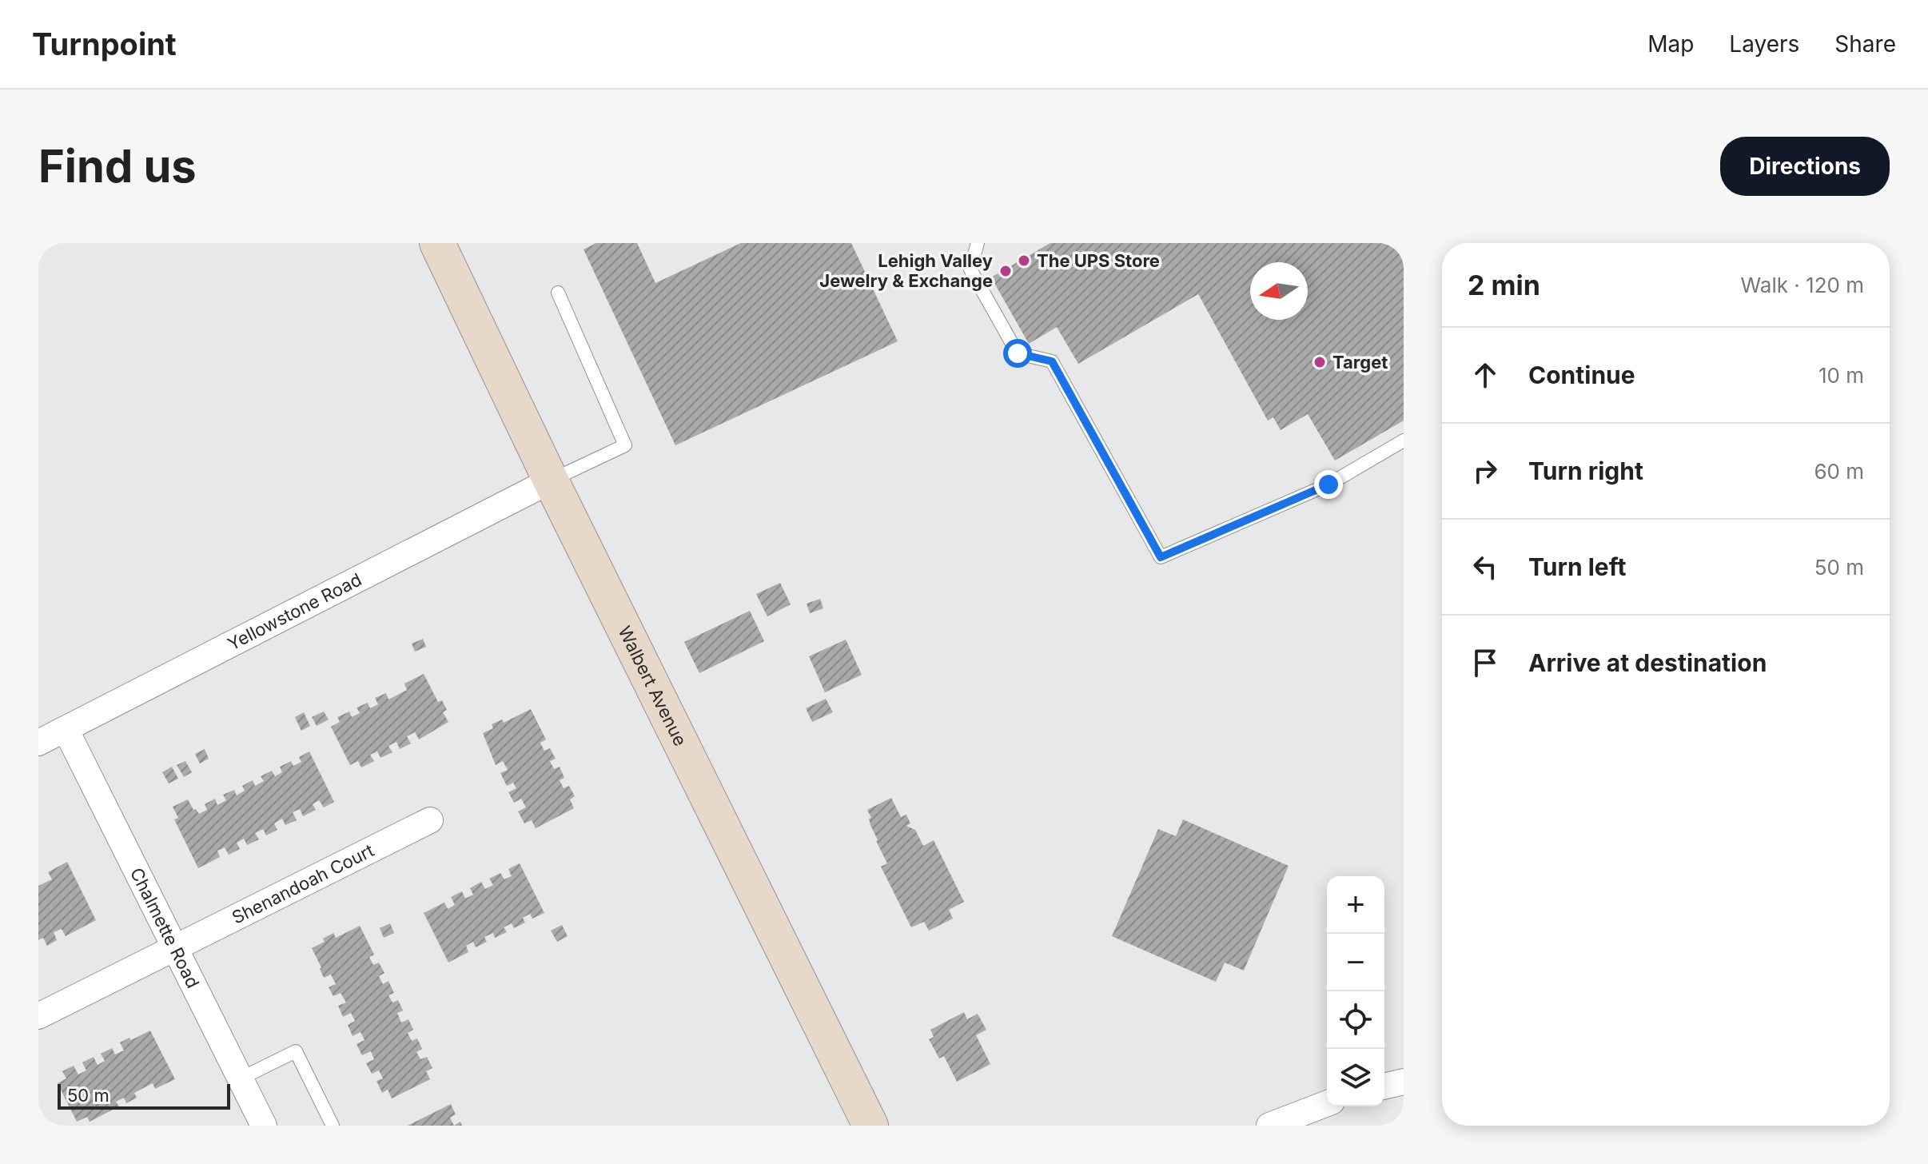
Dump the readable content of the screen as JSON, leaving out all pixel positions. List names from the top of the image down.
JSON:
{
  "streets": {
    "main road": ["Walbert Avenue"],
    "street": ["Yellowstone Road", "Shenandoah Court", "Chalmette Road"]
  },
  "crossings": [
    ["Yellowstone Road", "Walbert Avenue"],
    ["Yellowstone Road", "Chalmette Road"],
    ["Shenandoah Court", "Chalmette Road"]
  ],
  "places": ["The UPS Store", "Lehigh Valley Jewelry & Exchange", "Target"],
  "scale_bar": "50 m",
  "north": "left",
  "page": {
    "header": "Turnpoint",
    "nav": ["Map", "Layers", "Share"],
    "buttons": "Directions",
    "title": "Find us",
    "heading": ["2 min", "Walk · 120 m"],
    "list": [
      ["Continue", "10 m"],
      ["Turn right", "60 m"],
      ["Turn left", "50 m"],
      "Arrive at destination"
    ],
    "map_buttons": ["+", "−"],
    "scale": "50 m"
  }
}
